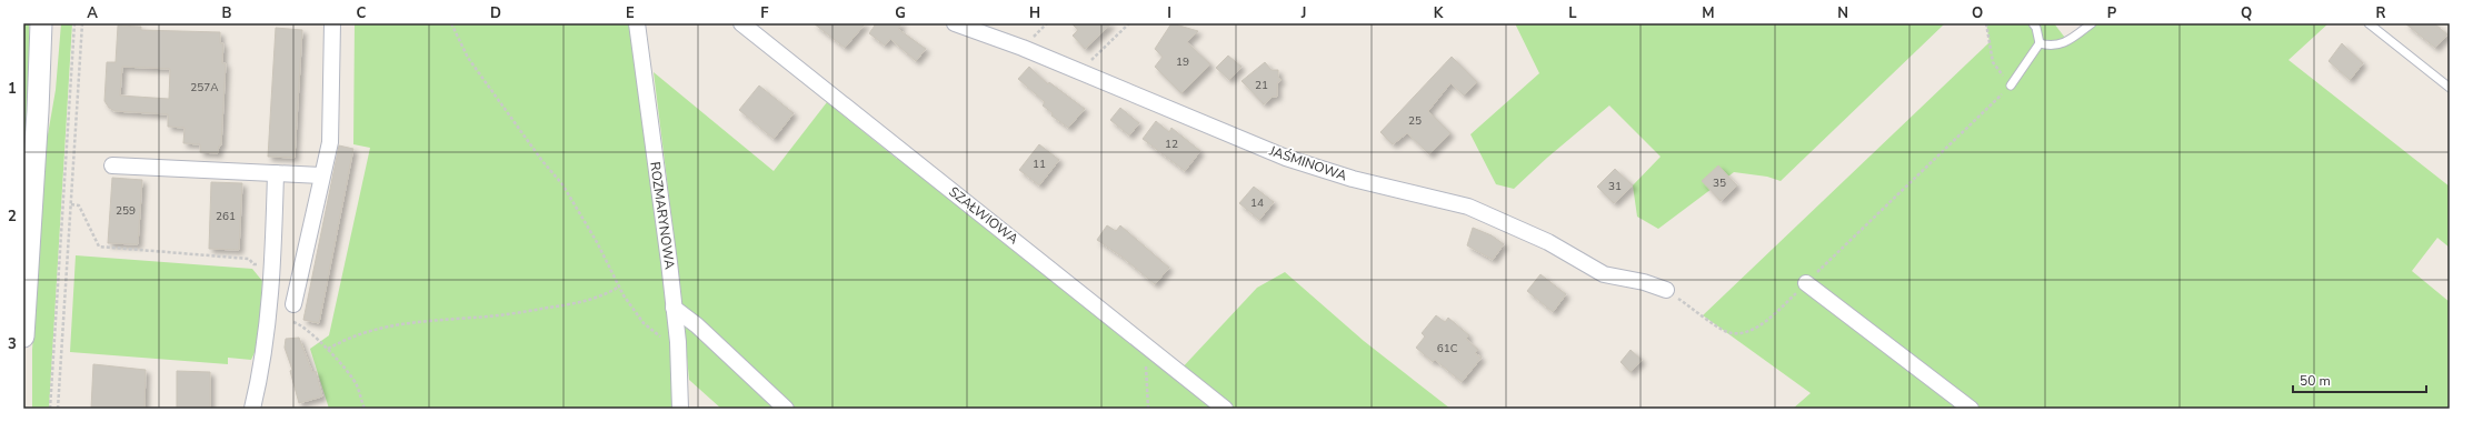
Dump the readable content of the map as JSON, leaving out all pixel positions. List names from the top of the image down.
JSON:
{
  "streets": {
    "street": ["JAŚMINOWA", "ROZMARYNOWA", "SZAŁWIOWA"]
  },
  "house_numbers": [
    "19",
    "21",
    "257A",
    "25",
    "12",
    "11",
    "35",
    "31",
    "14",
    "259",
    "261",
    "61C"
  ],
  "scale_bar": "50 m",
  "grid": {
    "columns": [
      "A",
      "B",
      "C",
      "D",
      "E",
      "F",
      "G",
      "H",
      "I",
      "J",
      "K",
      "L",
      "M",
      "N",
      "O",
      "P",
      "Q",
      "R"
    ],
    "rows": ["1", "2", "3"]
  }
}
